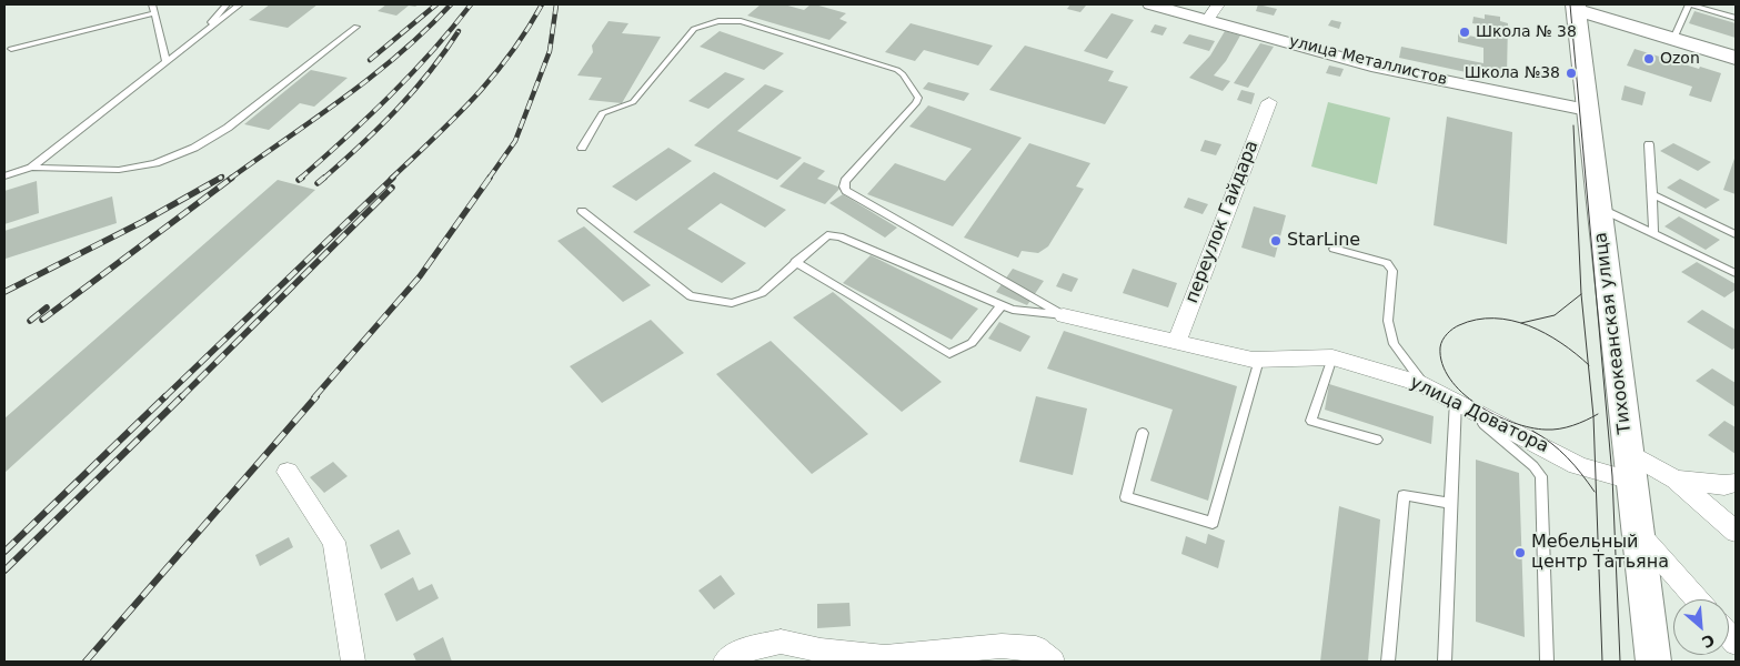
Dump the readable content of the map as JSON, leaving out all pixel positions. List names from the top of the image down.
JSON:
{
  "streets": {
    "main road": ["Тихоокеанская улица"],
    "street": ["улица Металлистов", "переулок Гайдара", "улица Доватора"]
  },
  "crossings": [
    ["улица Металлистов", "Тихоокеанская улица"],
    ["переулок Гайдара", "улица Доватора"],
    ["Тихоокеанская улица", "улица Доватора"]
  ],
  "places": [
    "Школа № 38",
    "Ozon",
    "Школа №38",
    "StarLine",
    "Мебельный центр Татьяна"
  ],
  "north": "bottom right"
}
